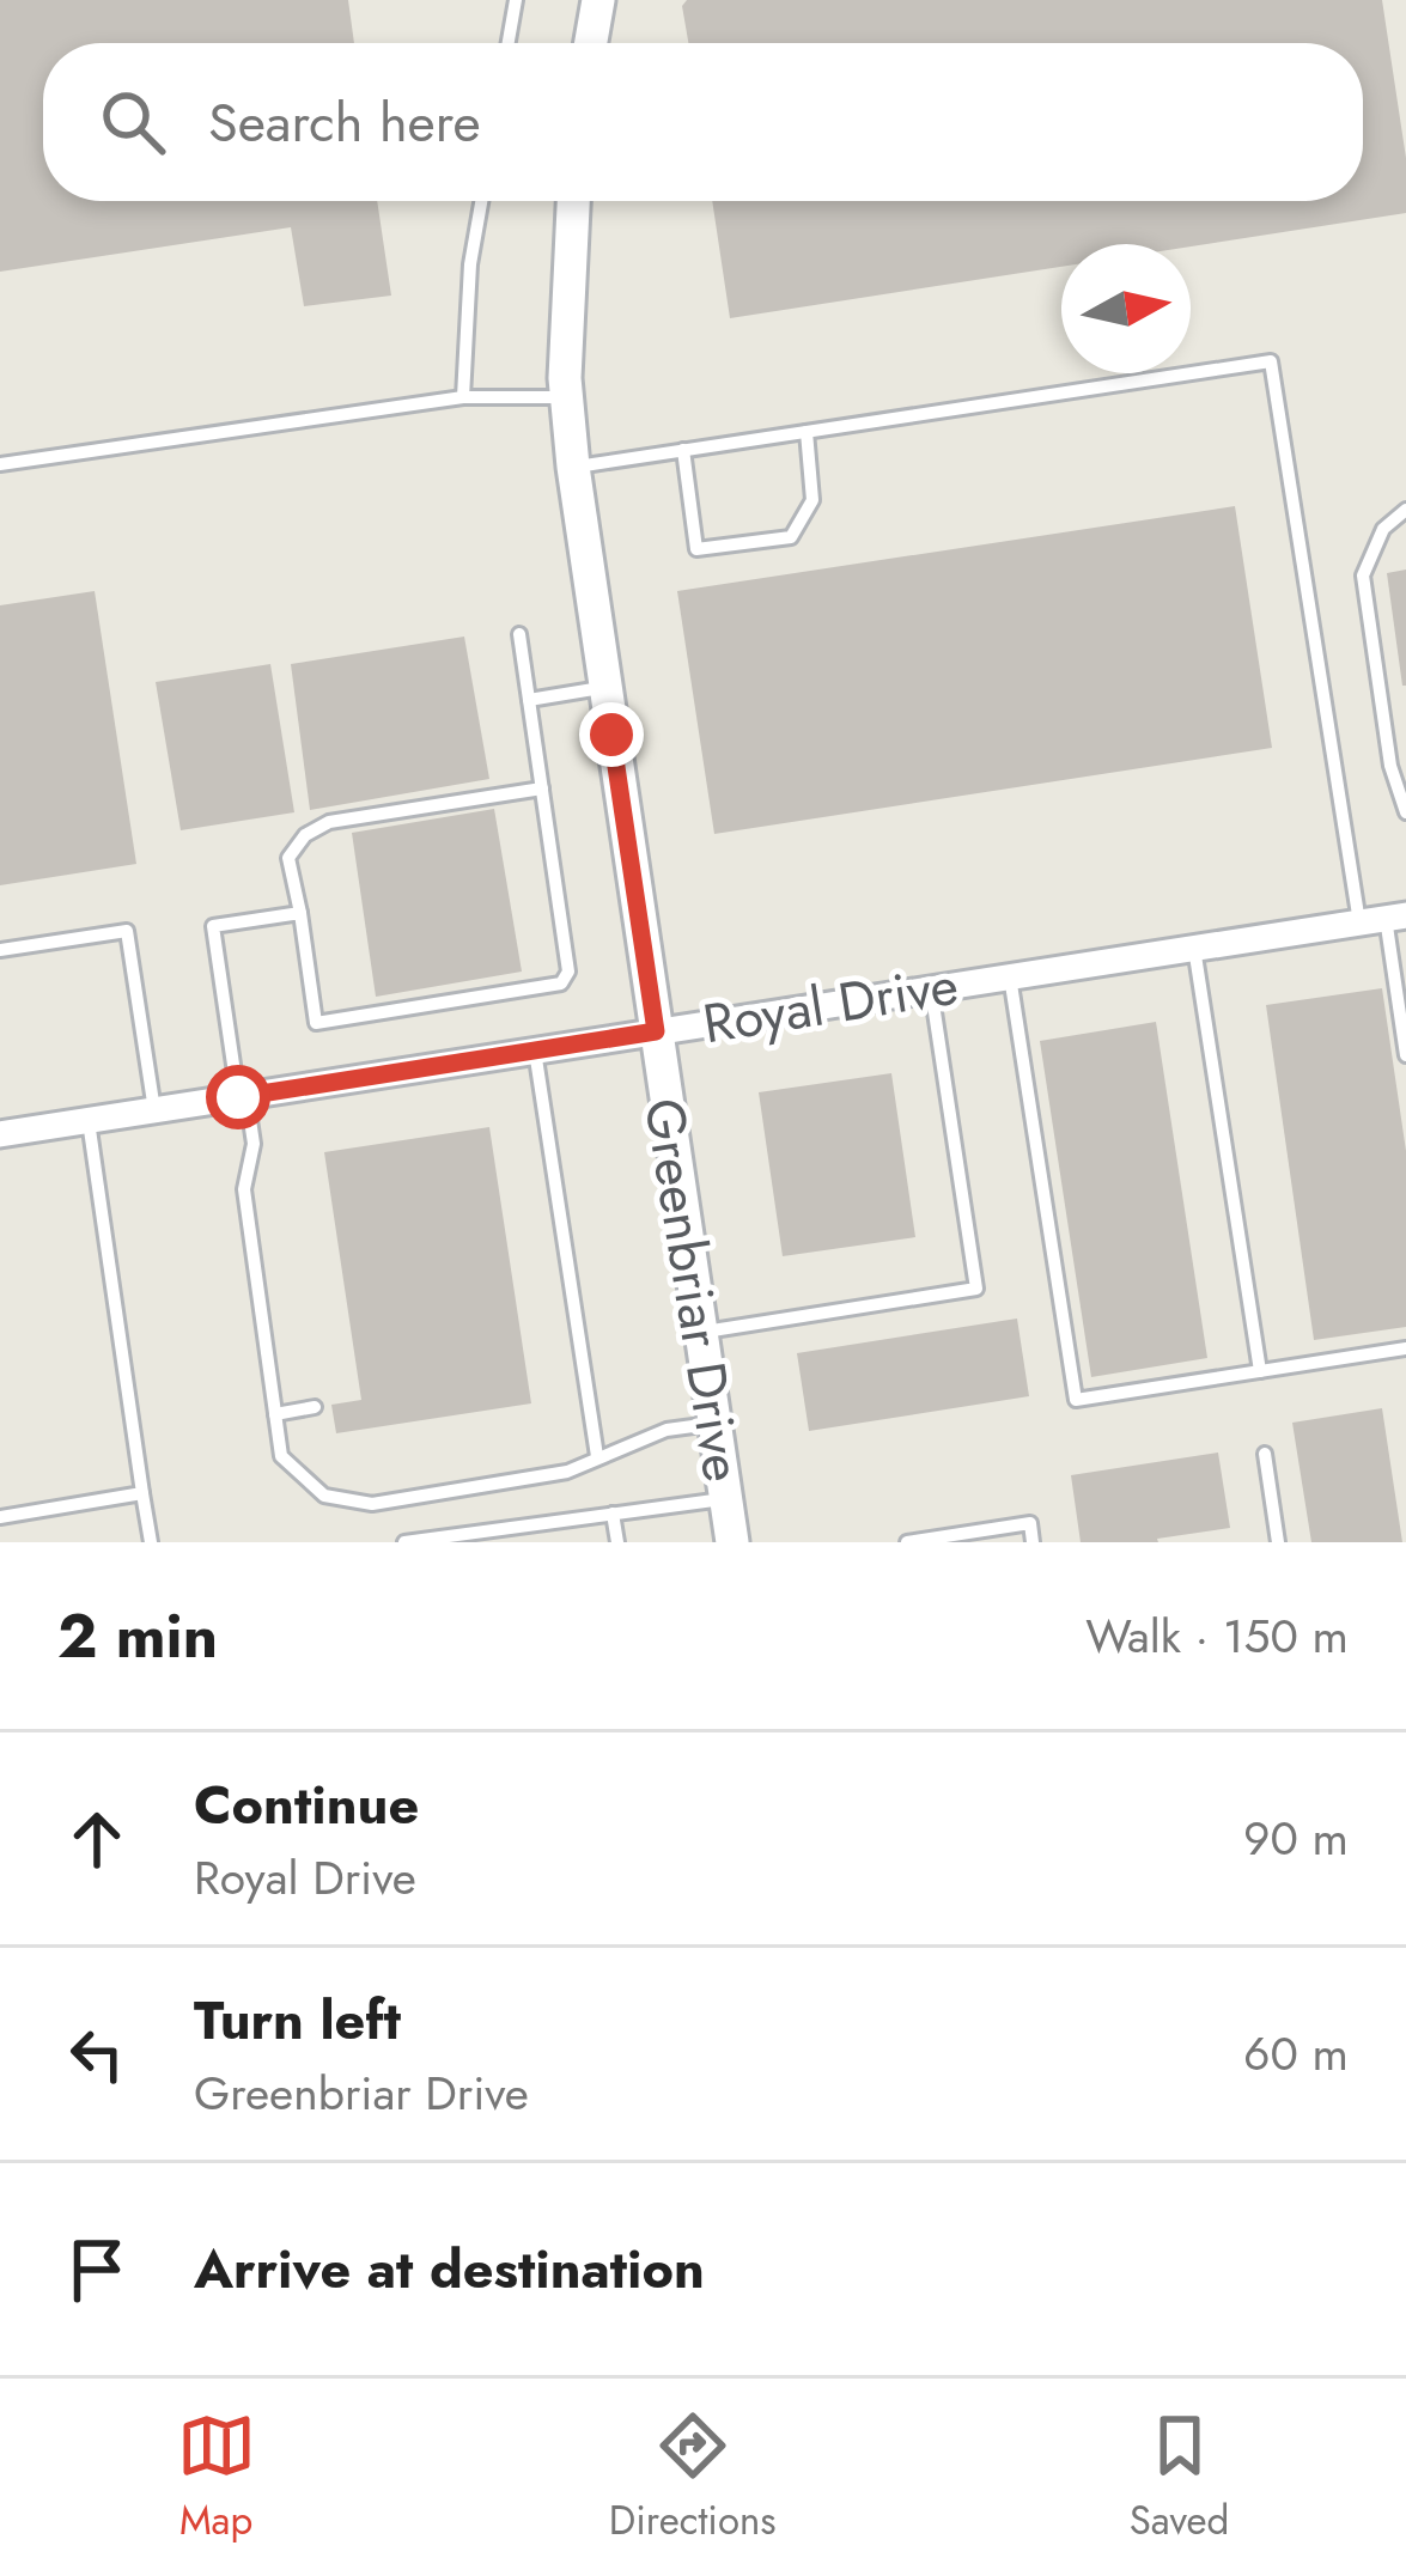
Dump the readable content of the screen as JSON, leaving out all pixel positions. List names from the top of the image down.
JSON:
{
  "streets": {
    "street": ["Royal Drive", "Greenbriar Drive"]
  },
  "crossings": [
    ["Royal Drive", "Greenbriar Drive"]
  ],
  "north": "right",
  "page": {
    "search": "Search here",
    "heading": ["2 min", "Walk · 150 m"],
    "list": [
      ["Continue", "Royal Drive", "90 m"],
      ["Turn left", "Greenbriar Drive", "60 m"],
      "Arrive at destination"
    ],
    "nav": ["Map", "Directions", "Saved"]
  }
}
